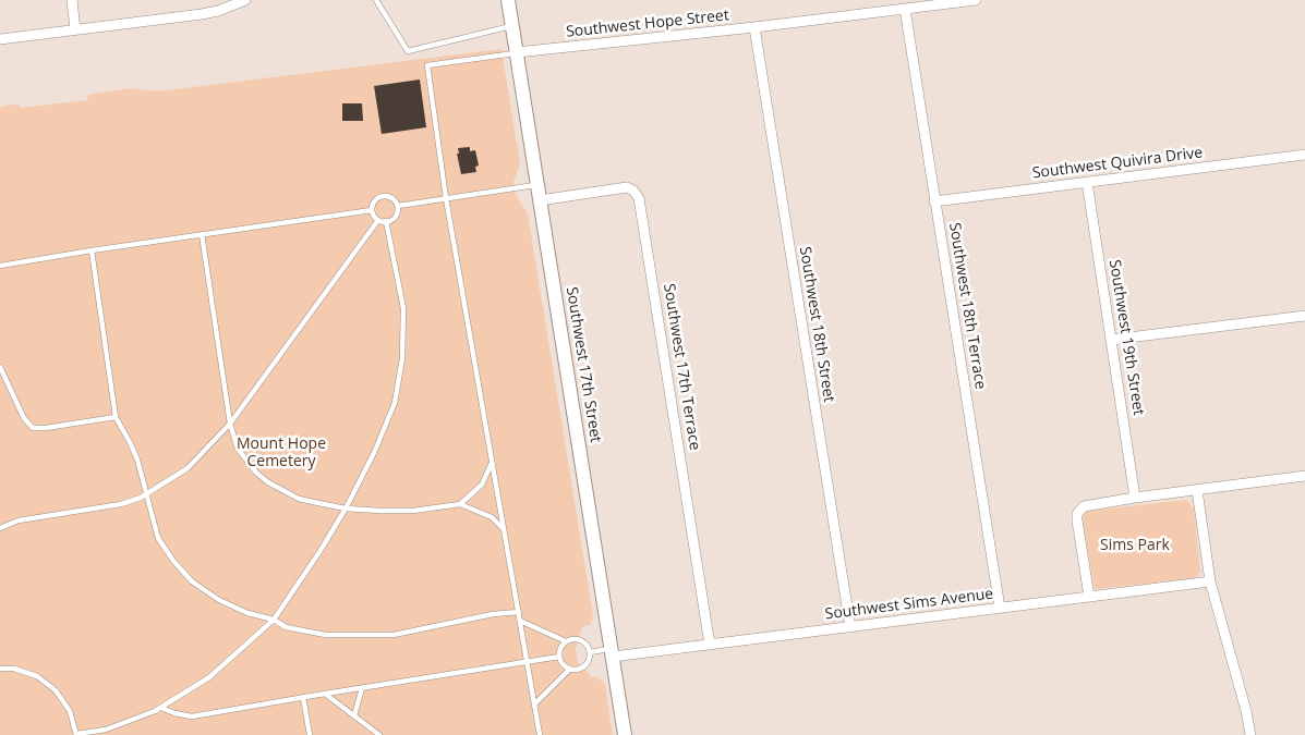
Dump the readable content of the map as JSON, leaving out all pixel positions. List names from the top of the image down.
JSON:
{
  "streets": {
    "main road": ["Southwest 17th Street"],
    "street": [
      "Southwest Hope Street",
      "Southwest Quivira Drive",
      "Southwest 18th Terrace",
      "Southwest 18th Street",
      "Southwest 19th Street",
      "Southwest 17th Terrace",
      "Southwest Sims Avenue"
    ]
  },
  "crossings": [
    ["Southwest Hope Street", "Southwest 18th Terrace"],
    ["Southwest Hope Street", "Southwest 18th Street"],
    ["Southwest Hope Street", "Southwest 17th Street"],
    ["Southwest Quivira Drive", "Southwest 18th Terrace"],
    ["Southwest Quivira Drive", "Southwest 19th Street"],
    ["Southwest 18th Terrace", "Southwest Sims Avenue"],
    ["Southwest 18th Street", "Southwest Sims Avenue"],
    ["Southwest 17th Street", "Southwest 17th Terrace"],
    ["Southwest 17th Street", "Southwest Sims Avenue"],
    ["Southwest 17th Terrace", "Southwest Sims Avenue"]
  ],
  "parks": ["Mount Hope Cemetery", "Sims Park"]
}
